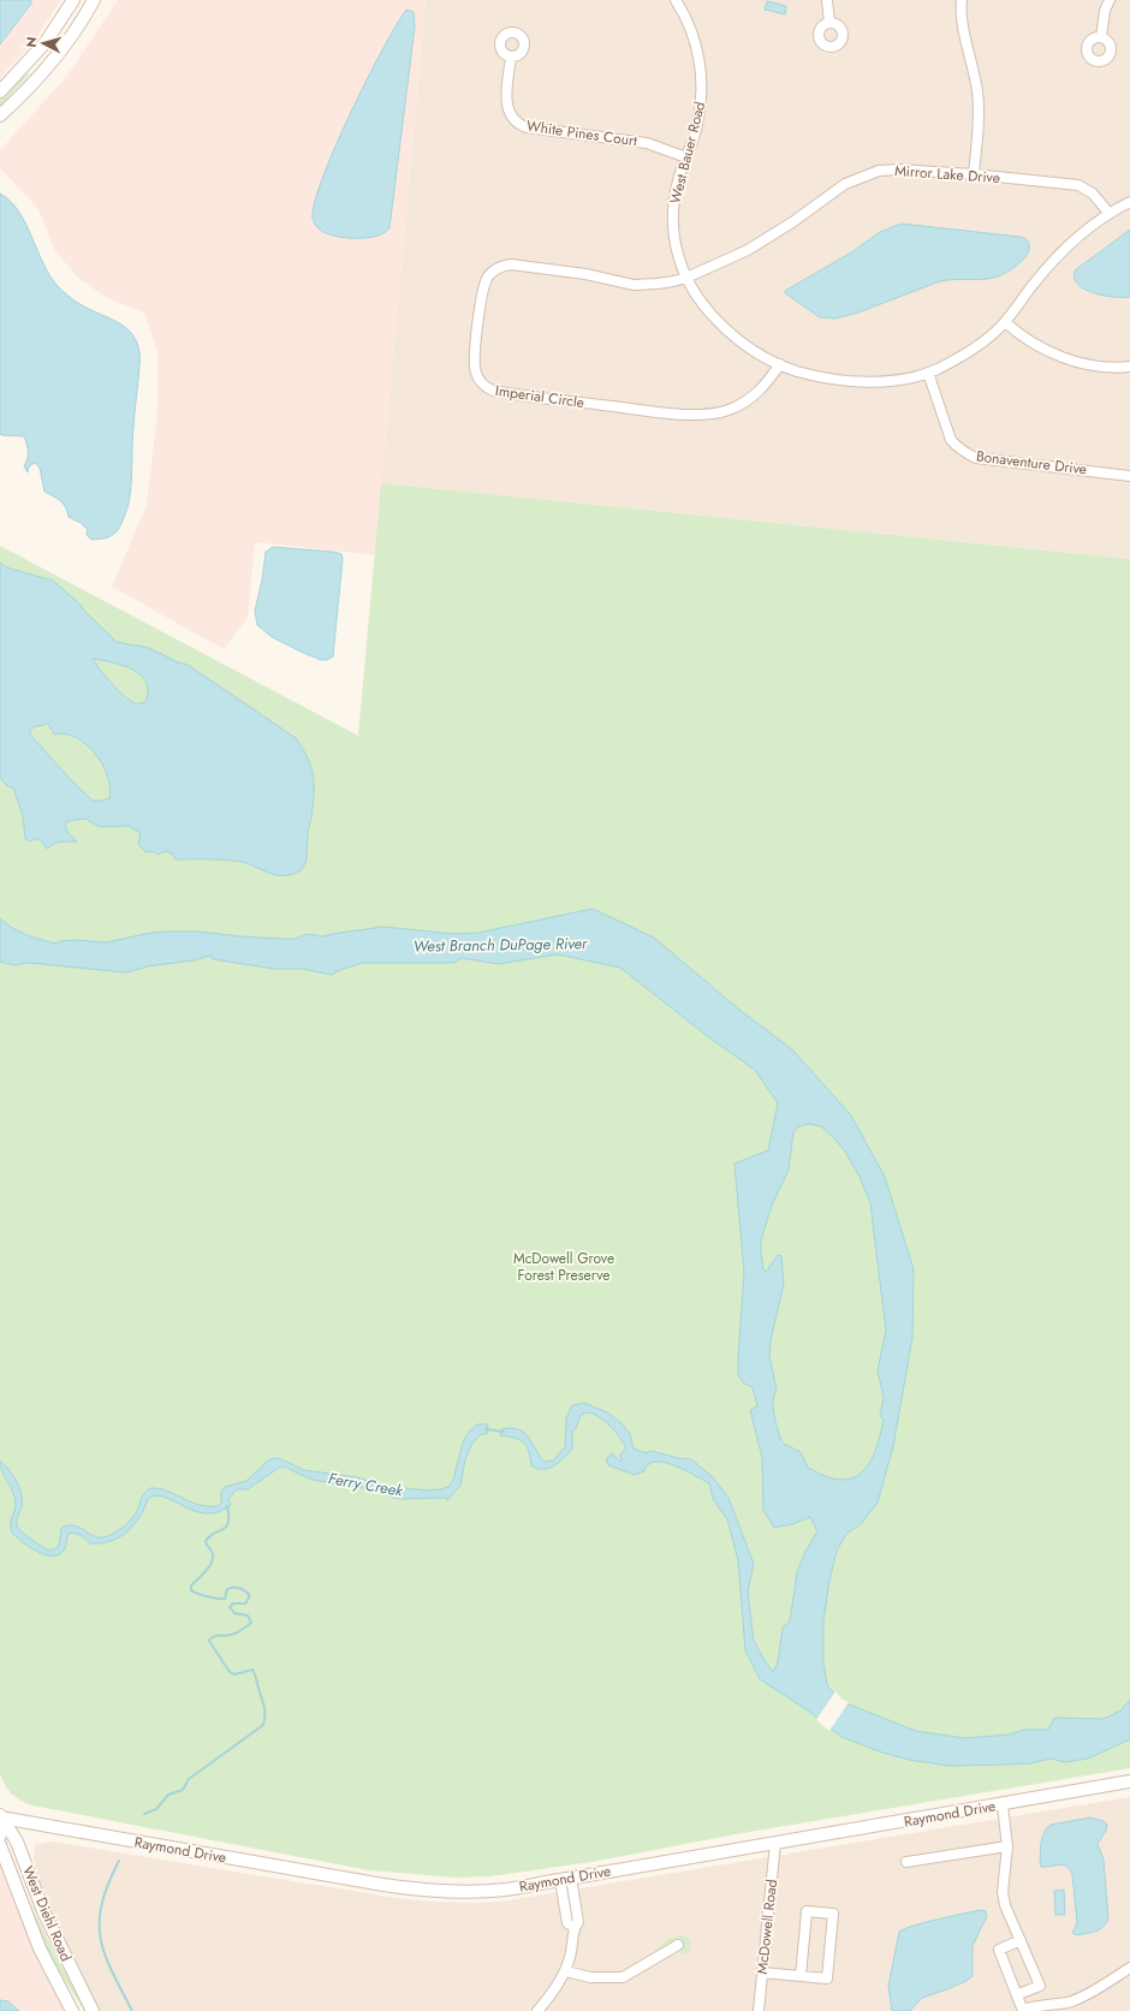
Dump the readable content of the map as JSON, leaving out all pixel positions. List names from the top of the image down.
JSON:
{
  "streets": {
    "street": [
      "White Pines Court",
      "West Bauer Road",
      "Mirror Lake Drive",
      "Imperial Circle",
      "Bonaventure Drive",
      "Raymond Drive",
      "West Diehl Road",
      "McDowell Road"
    ]
  },
  "crossings": [
    ["White Pines Court", "West Bauer Road"],
    ["West Bauer Road", "Mirror Lake Drive"],
    ["West Bauer Road", "Imperial Circle"],
    ["West Bauer Road", "Bonaventure Drive"],
    ["Mirror Lake Drive", "Imperial Circle"],
    ["Raymond Drive", "West Diehl Road"],
    ["Raymond Drive", "McDowell Road"]
  ],
  "water": ["West Branch DuPage River", "Ferry Creek"],
  "parks": ["McDowell Grove Forest Preserve"],
  "north": "left"
}
